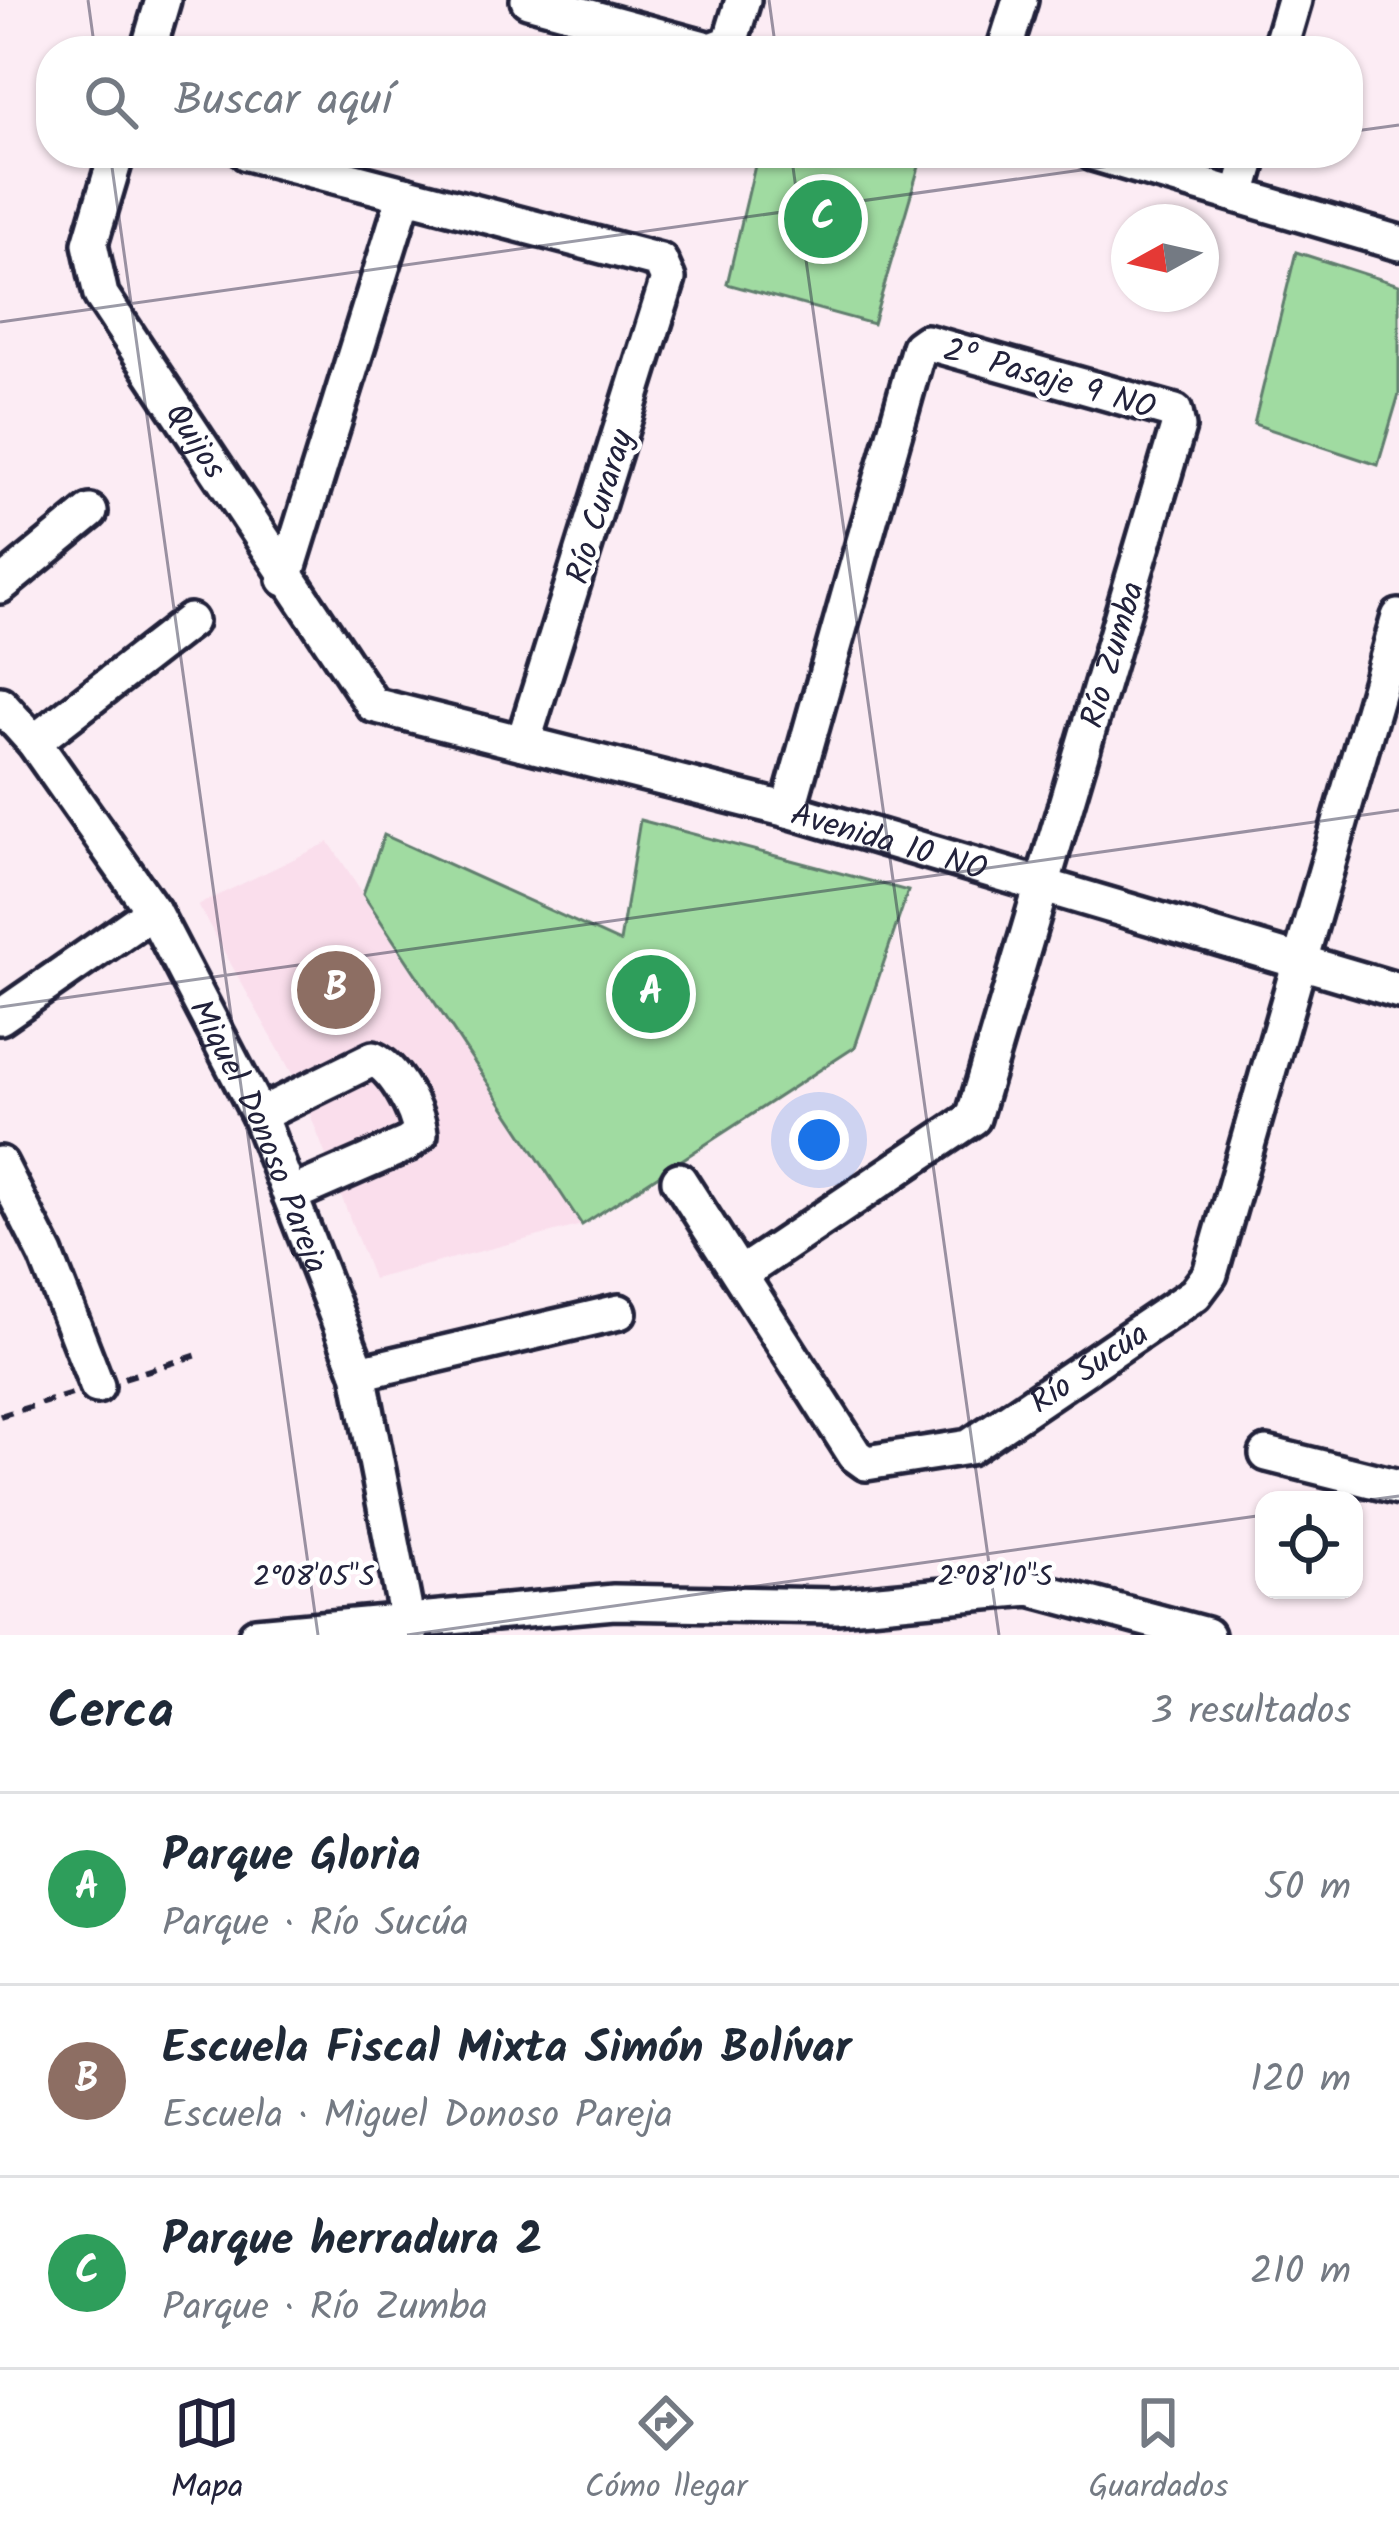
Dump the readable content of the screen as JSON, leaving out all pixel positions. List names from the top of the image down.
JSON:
{
  "streets": {
    "street": [
      "2º Pasaje 9 NO",
      "Quijos",
      "Río Curaray",
      "Río Zumba",
      "Avenida 10 NO",
      "Miguel Donoso Pareja",
      "Río Sucúa"
    ]
  },
  "crossings": [
    ["2º Pasaje 9 NO", "Río Zumba"],
    ["2º Pasaje 9 NO", "Avenida 10 NO"],
    ["Quijos", "Avenida 10 NO"],
    ["Río Curaray", "Avenida 10 NO"],
    ["Río Zumba", "Avenida 10 NO"],
    ["Avenida 10 NO", "Río Sucúa"]
  ],
  "north": "left",
  "page": {
    "search": "Buscar aquí",
    "pins": ["C", "B", "A"],
    "heading": ["Cerca", "3 resultados"],
    "list": [
      {
        "mark": "A",
        "name": "Parque Gloria",
        "note": "Parque · Río Sucúa",
        "value": "50 m"
      },
      {
        "mark": "B",
        "name": "Escuela Fiscal Mixta Simón Bolívar",
        "note": "Escuela · Miguel Donoso Pareja",
        "value": "120 m"
      },
      {
        "mark": "C",
        "name": "Parque herradura 2",
        "note": "Parque · Río Zumba",
        "value": "210 m"
      }
    ],
    "nav": ["Mapa", "Cómo llegar", "Guardados"]
  },
  "coordinates": ["2°08'05\"S", "2°08'10\"S"]
}
